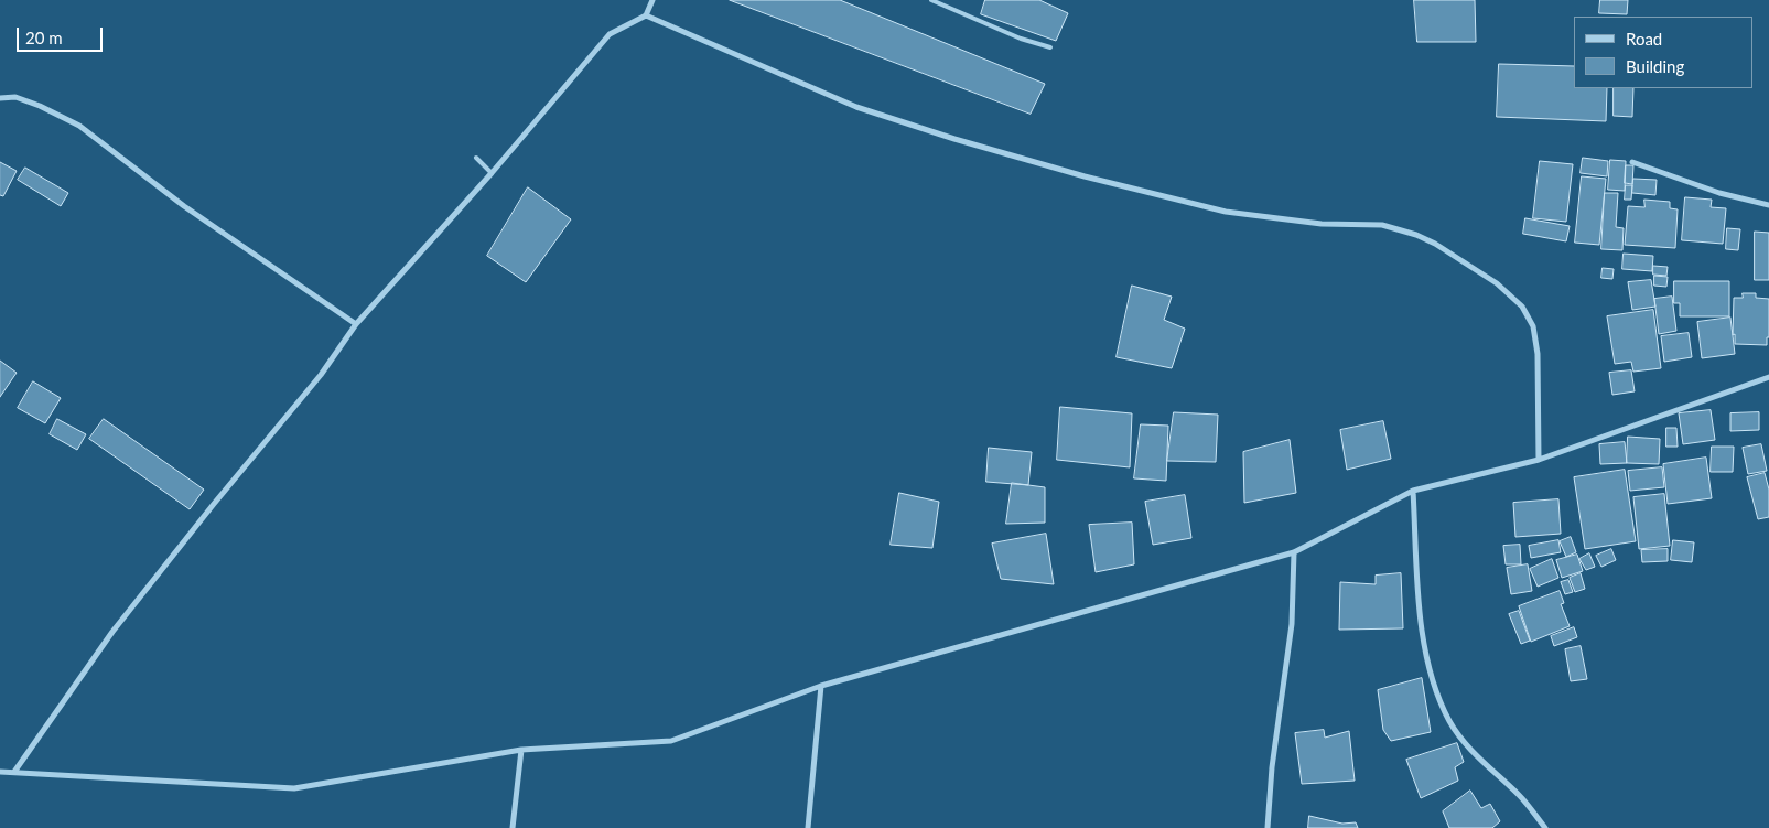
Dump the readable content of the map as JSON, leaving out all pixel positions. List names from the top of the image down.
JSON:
{
  "legend": ["Road", "Building"],
  "scale_bar": "20 m"
}
